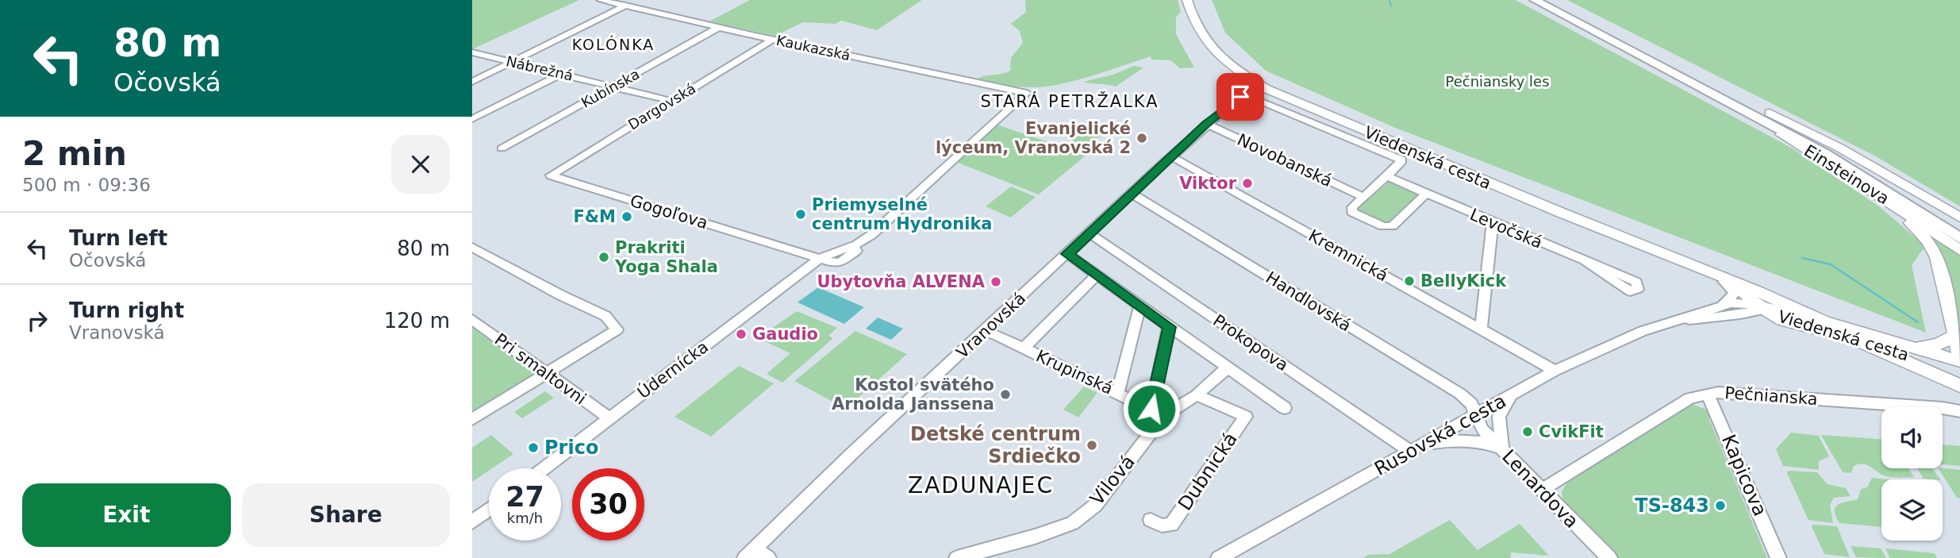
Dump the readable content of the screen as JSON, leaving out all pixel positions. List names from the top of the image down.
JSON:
{
  "streets": {
    "main road": ["Viedenská cesta", "Einsteinova"],
    "street": [
      "Kaukazská",
      "Nábrežná",
      "Kubínska",
      "Dargovská",
      "Novobanská",
      "Gogoľova",
      "Levočská",
      "Kremnická",
      "Handlovská",
      "Vranovská",
      "Prokopova",
      "Pri smaltovni",
      "Údernícka",
      "Krupinská",
      "Pečnianska",
      "Rusovská cesta",
      "Dubnická",
      "Kapicova",
      "Vilová",
      "Lenardova"
    ]
  },
  "crossings": [
    ["Kaukazská", "Kubínska"],
    ["Kaukazská", "Dargovská"],
    ["Kaukazská", "Gogoľova"],
    ["Kaukazská", "Údernícka"],
    ["Nábrežná", "Kubínska"],
    ["Nábrežná", "Dargovská"],
    ["Dargovská", "Gogoľova"],
    ["Viedenská cesta", "Rusovská cesta"],
    ["Novobanská", "Vranovská"],
    ["Gogoľova", "Údernícka"],
    ["Levočská", "Vranovská"],
    ["Kremnická", "Vranovská"],
    ["Kremnická", "Rusovská cesta"],
    ["Handlovská", "Vranovská"],
    ["Handlovská", "Rusovská cesta"],
    ["Handlovská", "Lenardova"],
    ["Vranovská", "Prokopova"],
    ["Vranovská", "Krupinská"],
    ["Prokopova", "Rusovská cesta"],
    ["Pri smaltovni", "Údernícka"],
    ["Krupinská", "Vilová"],
    ["Pečnianska", "Kapicova"],
    ["Pečnianska", "Lenardova"],
    ["Rusovská cesta", "Lenardova"],
    ["Dubnická", "Vilová"]
  ],
  "districts": ["KOLÓNKA", "STARÁ PETRŽALKA", "ZADUNAJEC"],
  "parks": ["Pečniansky les"],
  "places": [
    "Evanjelické lýceum, Vranovská 2",
    "Viktor",
    "Priemyselné centrum Hydronika",
    "F&M",
    "Prakriti Yoga Shala",
    "BellyKick",
    "Ubytovňa ALVENA",
    "Gaudio",
    "Kostol svätého Arnolda Janssena",
    "CvikFit",
    "Detské centrum Srdiečko",
    "Prico",
    "TS-843"
  ],
  "page": {
    "turn": ["80 m", "Očovská"],
    "heading": ["2 min", "500 m · 09:36"],
    "list": [
      {
        "name": "Turn left",
        "note": "Očovská",
        "value": "80 m"
      },
      {
        "name": "Turn right",
        "note": "Vranovská",
        "value": "120 m"
      }
    ],
    "speed": "27 km/h",
    "limit": "30",
    "buttons": ["Exit", "Share"]
  }
}
